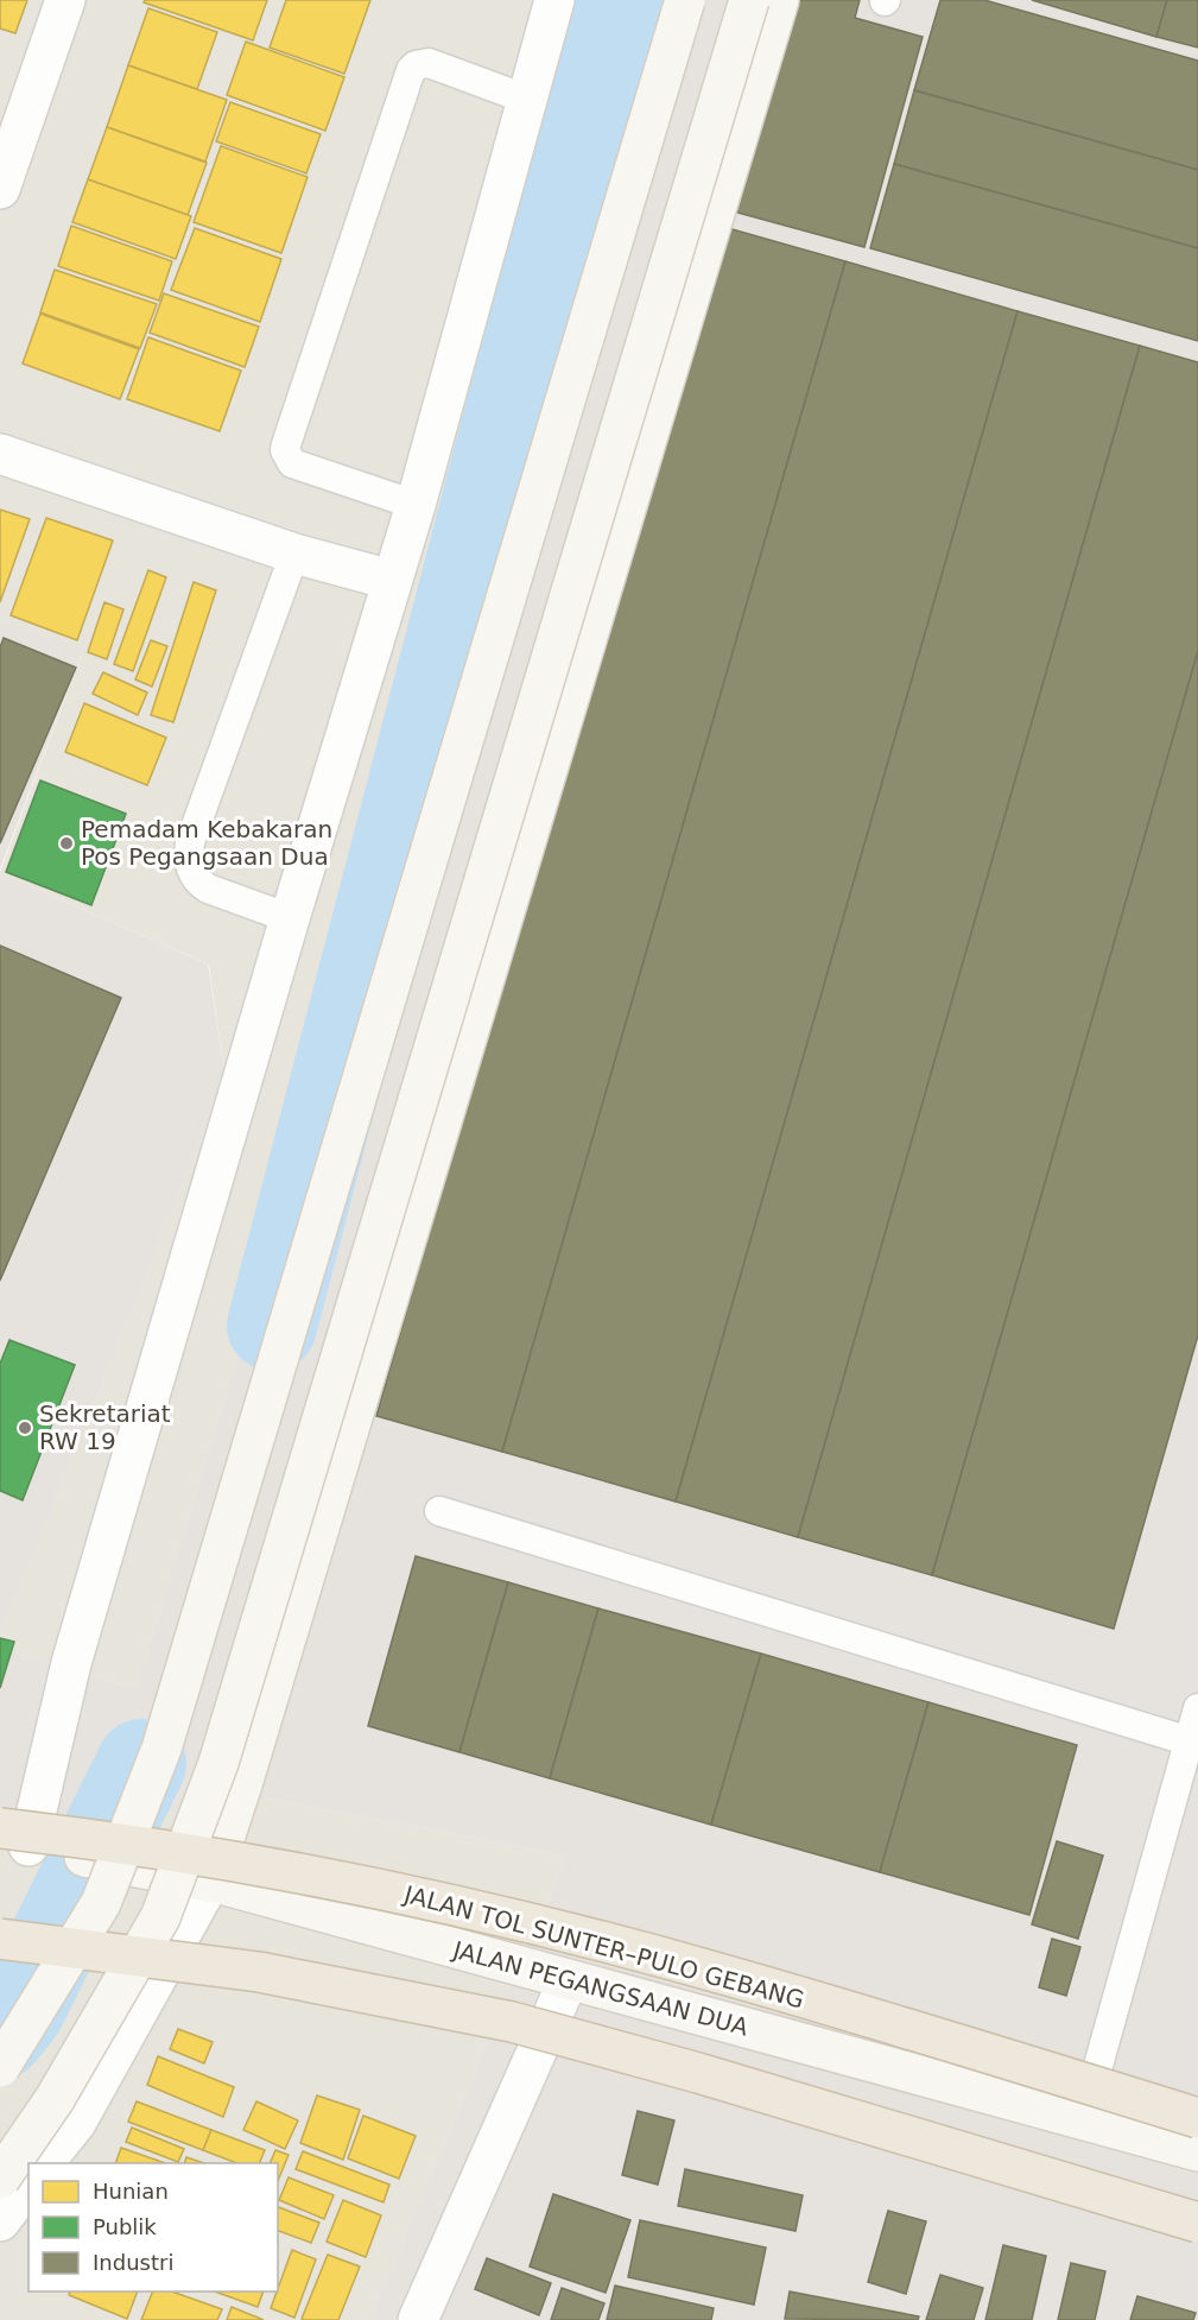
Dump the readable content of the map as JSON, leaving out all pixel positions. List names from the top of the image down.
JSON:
{
  "streets": {
    "highway": ["JALAN TOL SUNTER–PULO GEBANG"],
    "main road": ["JALAN PEGANGSAAN DUA"]
  },
  "crossings": [
    ["JALAN TOL SUNTER–PULO GEBANG", "JALAN PEGANGSAAN DUA"]
  ],
  "places": ["Pemadam Kebakaran Pos Pegangsaan Dua", "Sekretariat RW 19"],
  "legend": ["Hunian", "Publik", "Industri"]
}
